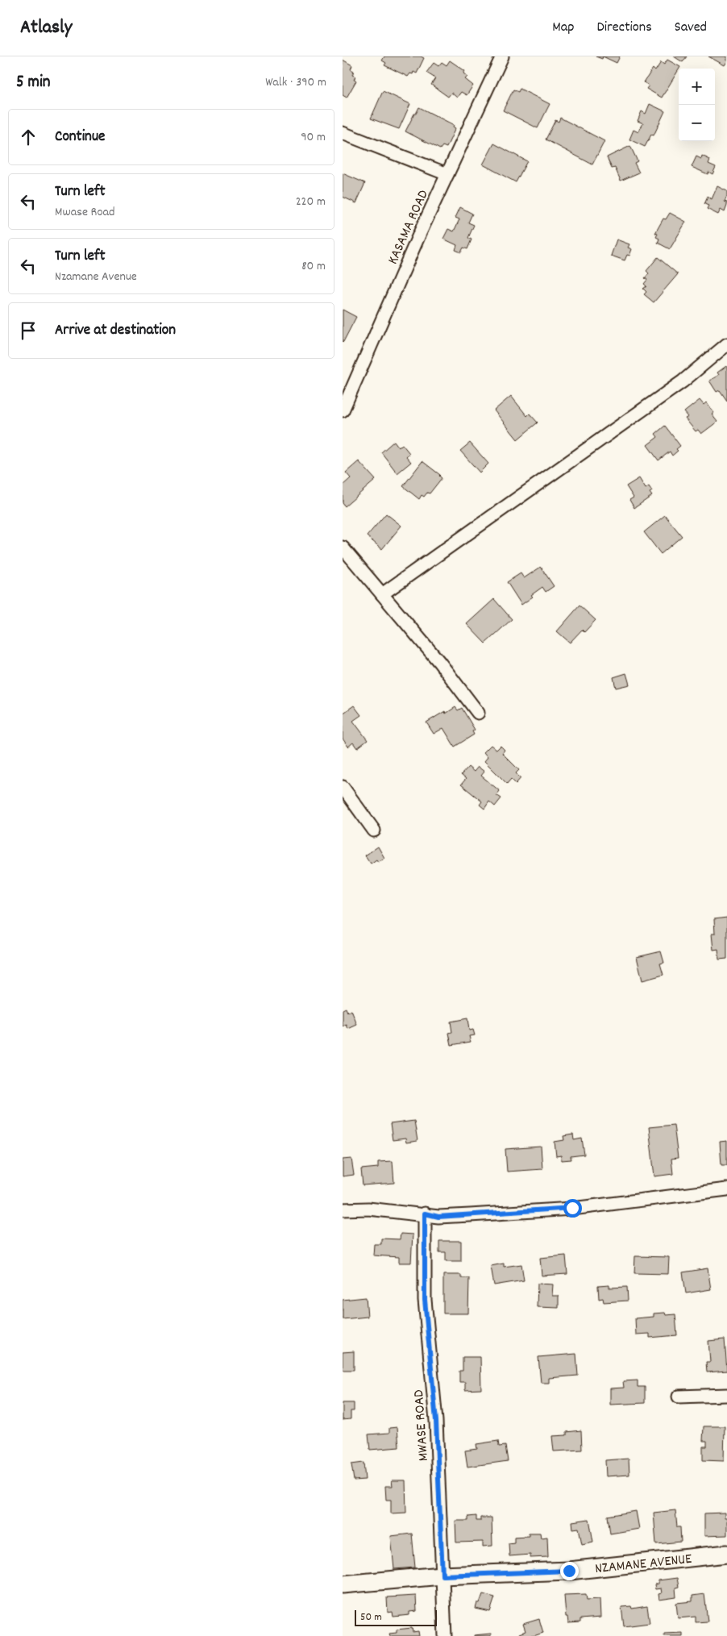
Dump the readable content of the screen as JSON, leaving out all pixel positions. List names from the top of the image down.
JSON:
{
  "streets": {
    "street": ["KASAMA ROAD", "MWASE ROAD", "NZAMANE AVENUE"]
  },
  "crossings": [
    ["MWASE ROAD", "NZAMANE AVENUE"]
  ],
  "scale_bar": "50 m",
  "page": {
    "header": "Atlasly",
    "nav": ["Map", "Directions", "Saved"],
    "heading": ["5 min", "Walk · 390 m"],
    "map_buttons": ["+", "−"],
    "list": [
      ["Continue", "90 m"],
      ["Turn left", "Mwase Road", "220 m"],
      ["Turn left", "Nzamane Avenue", "80 m"],
      "Arrive at destination"
    ],
    "scale": "50 m"
  }
}
